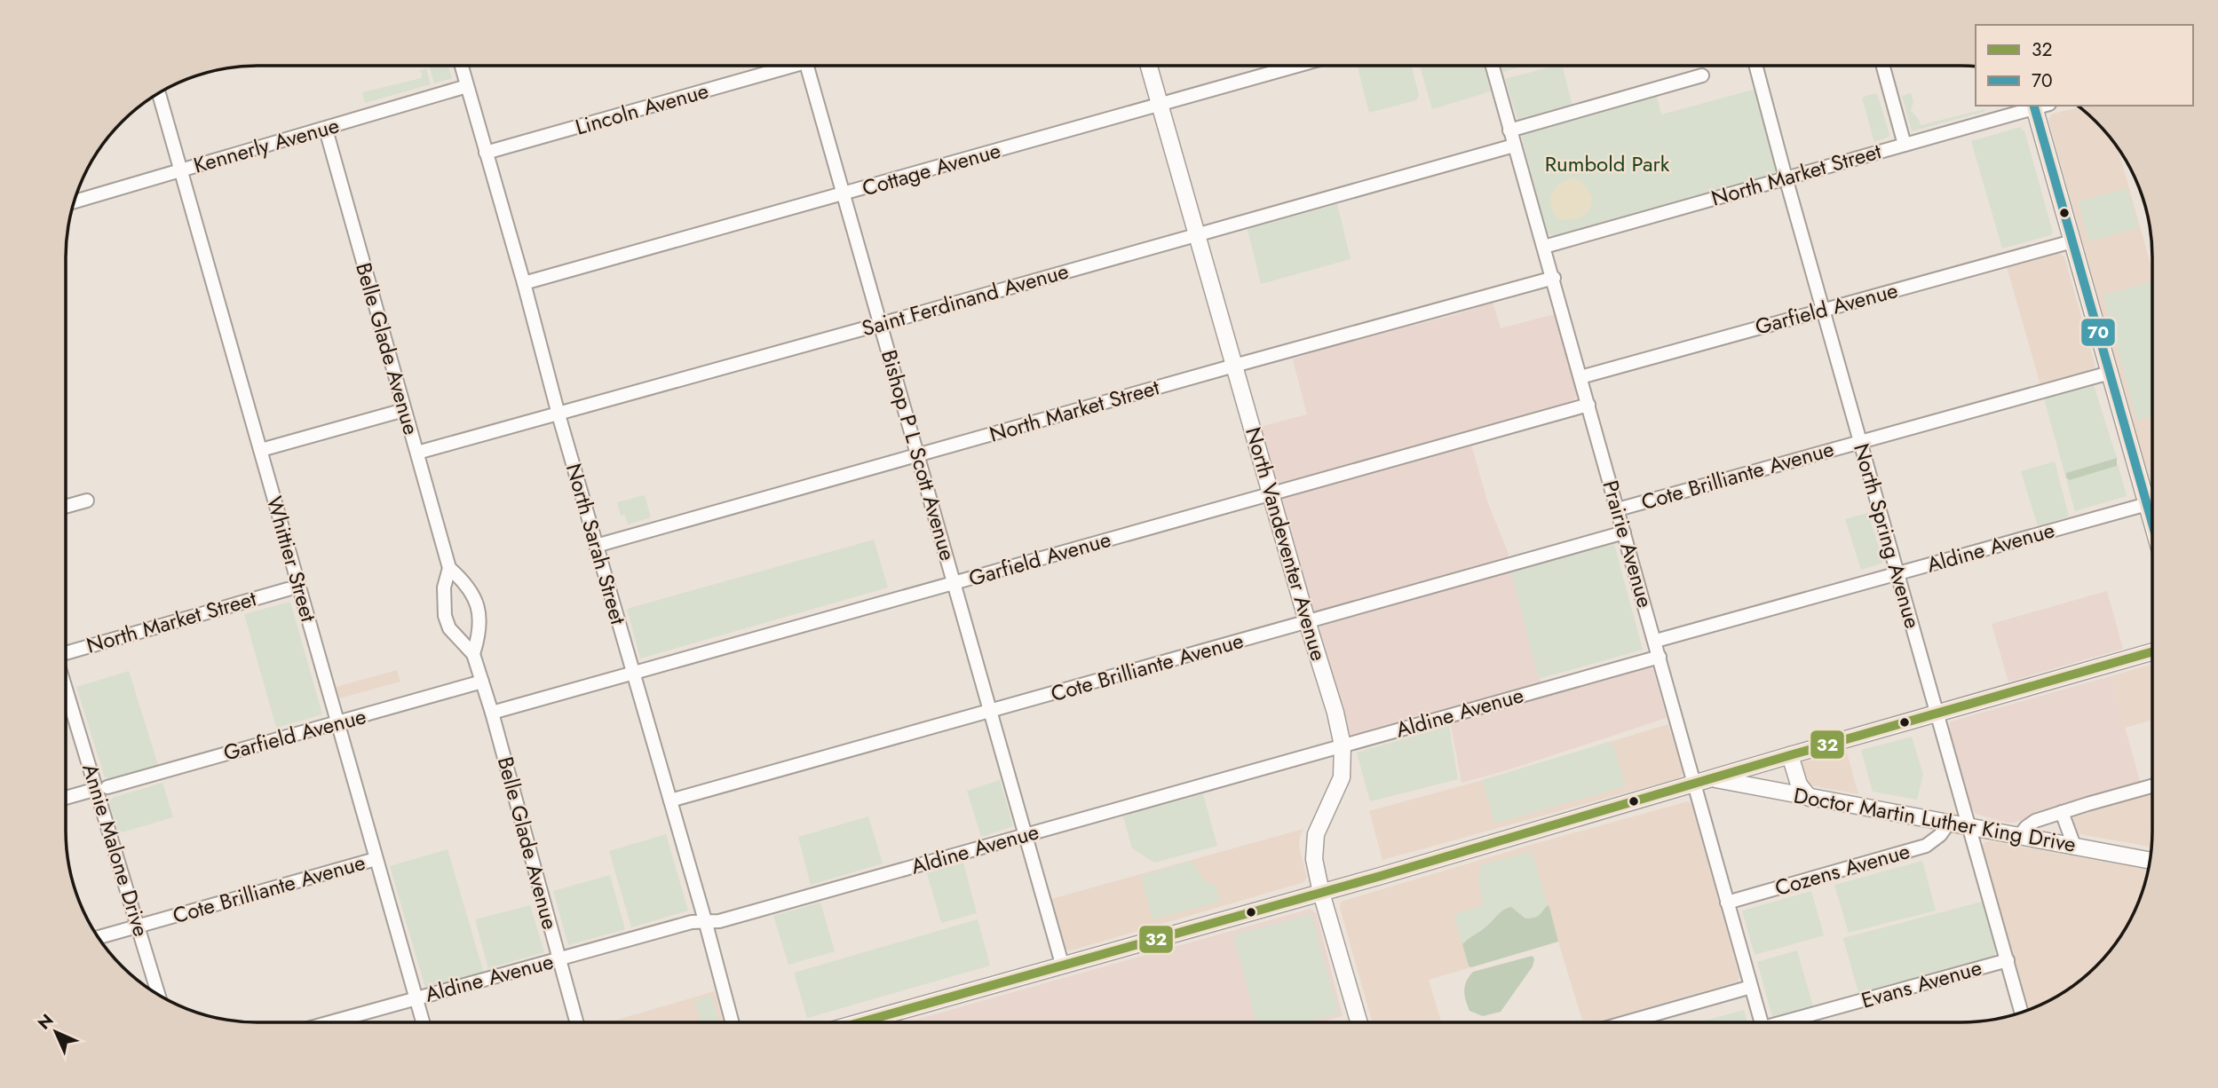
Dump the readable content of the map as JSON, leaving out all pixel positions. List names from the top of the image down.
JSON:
{
  "streets": {
    "main road": ["North Vandeventer Avenue", "Doctor Martin Luther King Drive"],
    "street": [
      "Lincoln Avenue",
      "Kennerly Avenue",
      "Cottage Avenue",
      "North Market Street",
      "Saint Ferdinand Avenue",
      "Garfield Avenue",
      "Belle Glade Avenue",
      "Bishop P L Scott Avenue",
      "Cote Brilliante Avenue",
      "North Spring Avenue",
      "North Sarah Street",
      "Prairie Avenue",
      "Aldine Avenue",
      "Whittier Street",
      "Annie Malone Drive",
      "Cozens Avenue",
      "Evans Avenue"
    ]
  },
  "crossings": [
    ["Lincoln Avenue", "North Sarah Street"],
    ["Kennerly Avenue", "Belle Glade Avenue"],
    ["Kennerly Avenue", "North Sarah Street"],
    ["Kennerly Avenue", "Whittier Street"],
    ["Cottage Avenue", "Bishop P L Scott Avenue"],
    ["Cottage Avenue", "North Sarah Street"],
    ["Cottage Avenue", "North Vandeventer Avenue"],
    ["North Market Street", "Bishop P L Scott Avenue"],
    ["North Market Street", "North Spring Avenue"],
    ["North Market Street", "North Sarah Street"],
    ["North Market Street", "North Vandeventer Avenue"],
    ["North Market Street", "Prairie Avenue"],
    ["Saint Ferdinand Avenue", "Belle Glade Avenue"],
    ["Saint Ferdinand Avenue", "Bishop P L Scott Avenue"],
    ["Saint Ferdinand Avenue", "North Sarah Street"],
    ["Saint Ferdinand Avenue", "North Vandeventer Avenue"],
    ["Saint Ferdinand Avenue", "Prairie Avenue"],
    ["Garfield Avenue", "Belle Glade Avenue"],
    ["Garfield Avenue", "Bishop P L Scott Avenue"],
    ["Garfield Avenue", "North Spring Avenue"],
    ["Garfield Avenue", "North Sarah Street"],
    ["Garfield Avenue", "North Vandeventer Avenue"],
    ["Garfield Avenue", "Prairie Avenue"],
    ["Garfield Avenue", "Whittier Street"],
    ["Garfield Avenue", "Annie Malone Drive"],
    ["Belle Glade Avenue", "Aldine Avenue"],
    ["Bishop P L Scott Avenue", "Cote Brilliante Avenue"],
    ["Bishop P L Scott Avenue", "Aldine Avenue"],
    ["Cote Brilliante Avenue", "North Spring Avenue"],
    ["Cote Brilliante Avenue", "North Sarah Street"],
    ["Cote Brilliante Avenue", "North Vandeventer Avenue"],
    ["Cote Brilliante Avenue", "Prairie Avenue"],
    ["Cote Brilliante Avenue", "Whittier Street"],
    ["Cote Brilliante Avenue", "Annie Malone Drive"],
    ["North Spring Avenue", "Aldine Avenue"],
    ["North Spring Avenue", "Doctor Martin Luther King Drive"],
    ["North Spring Avenue", "Evans Avenue"],
    ["North Sarah Street", "Aldine Avenue"],
    ["North Vandeventer Avenue", "Aldine Avenue"],
    ["Prairie Avenue", "Aldine Avenue"],
    ["Prairie Avenue", "Cozens Avenue"],
    ["Aldine Avenue", "Whittier Street"],
    ["Doctor Martin Luther King Drive", "Cozens Avenue"]
  ],
  "parks": ["Rumbold Park"],
  "lines": ["transit line 70", "transit line 32"],
  "legend": ["32", "70"],
  "north": "top left"
}
